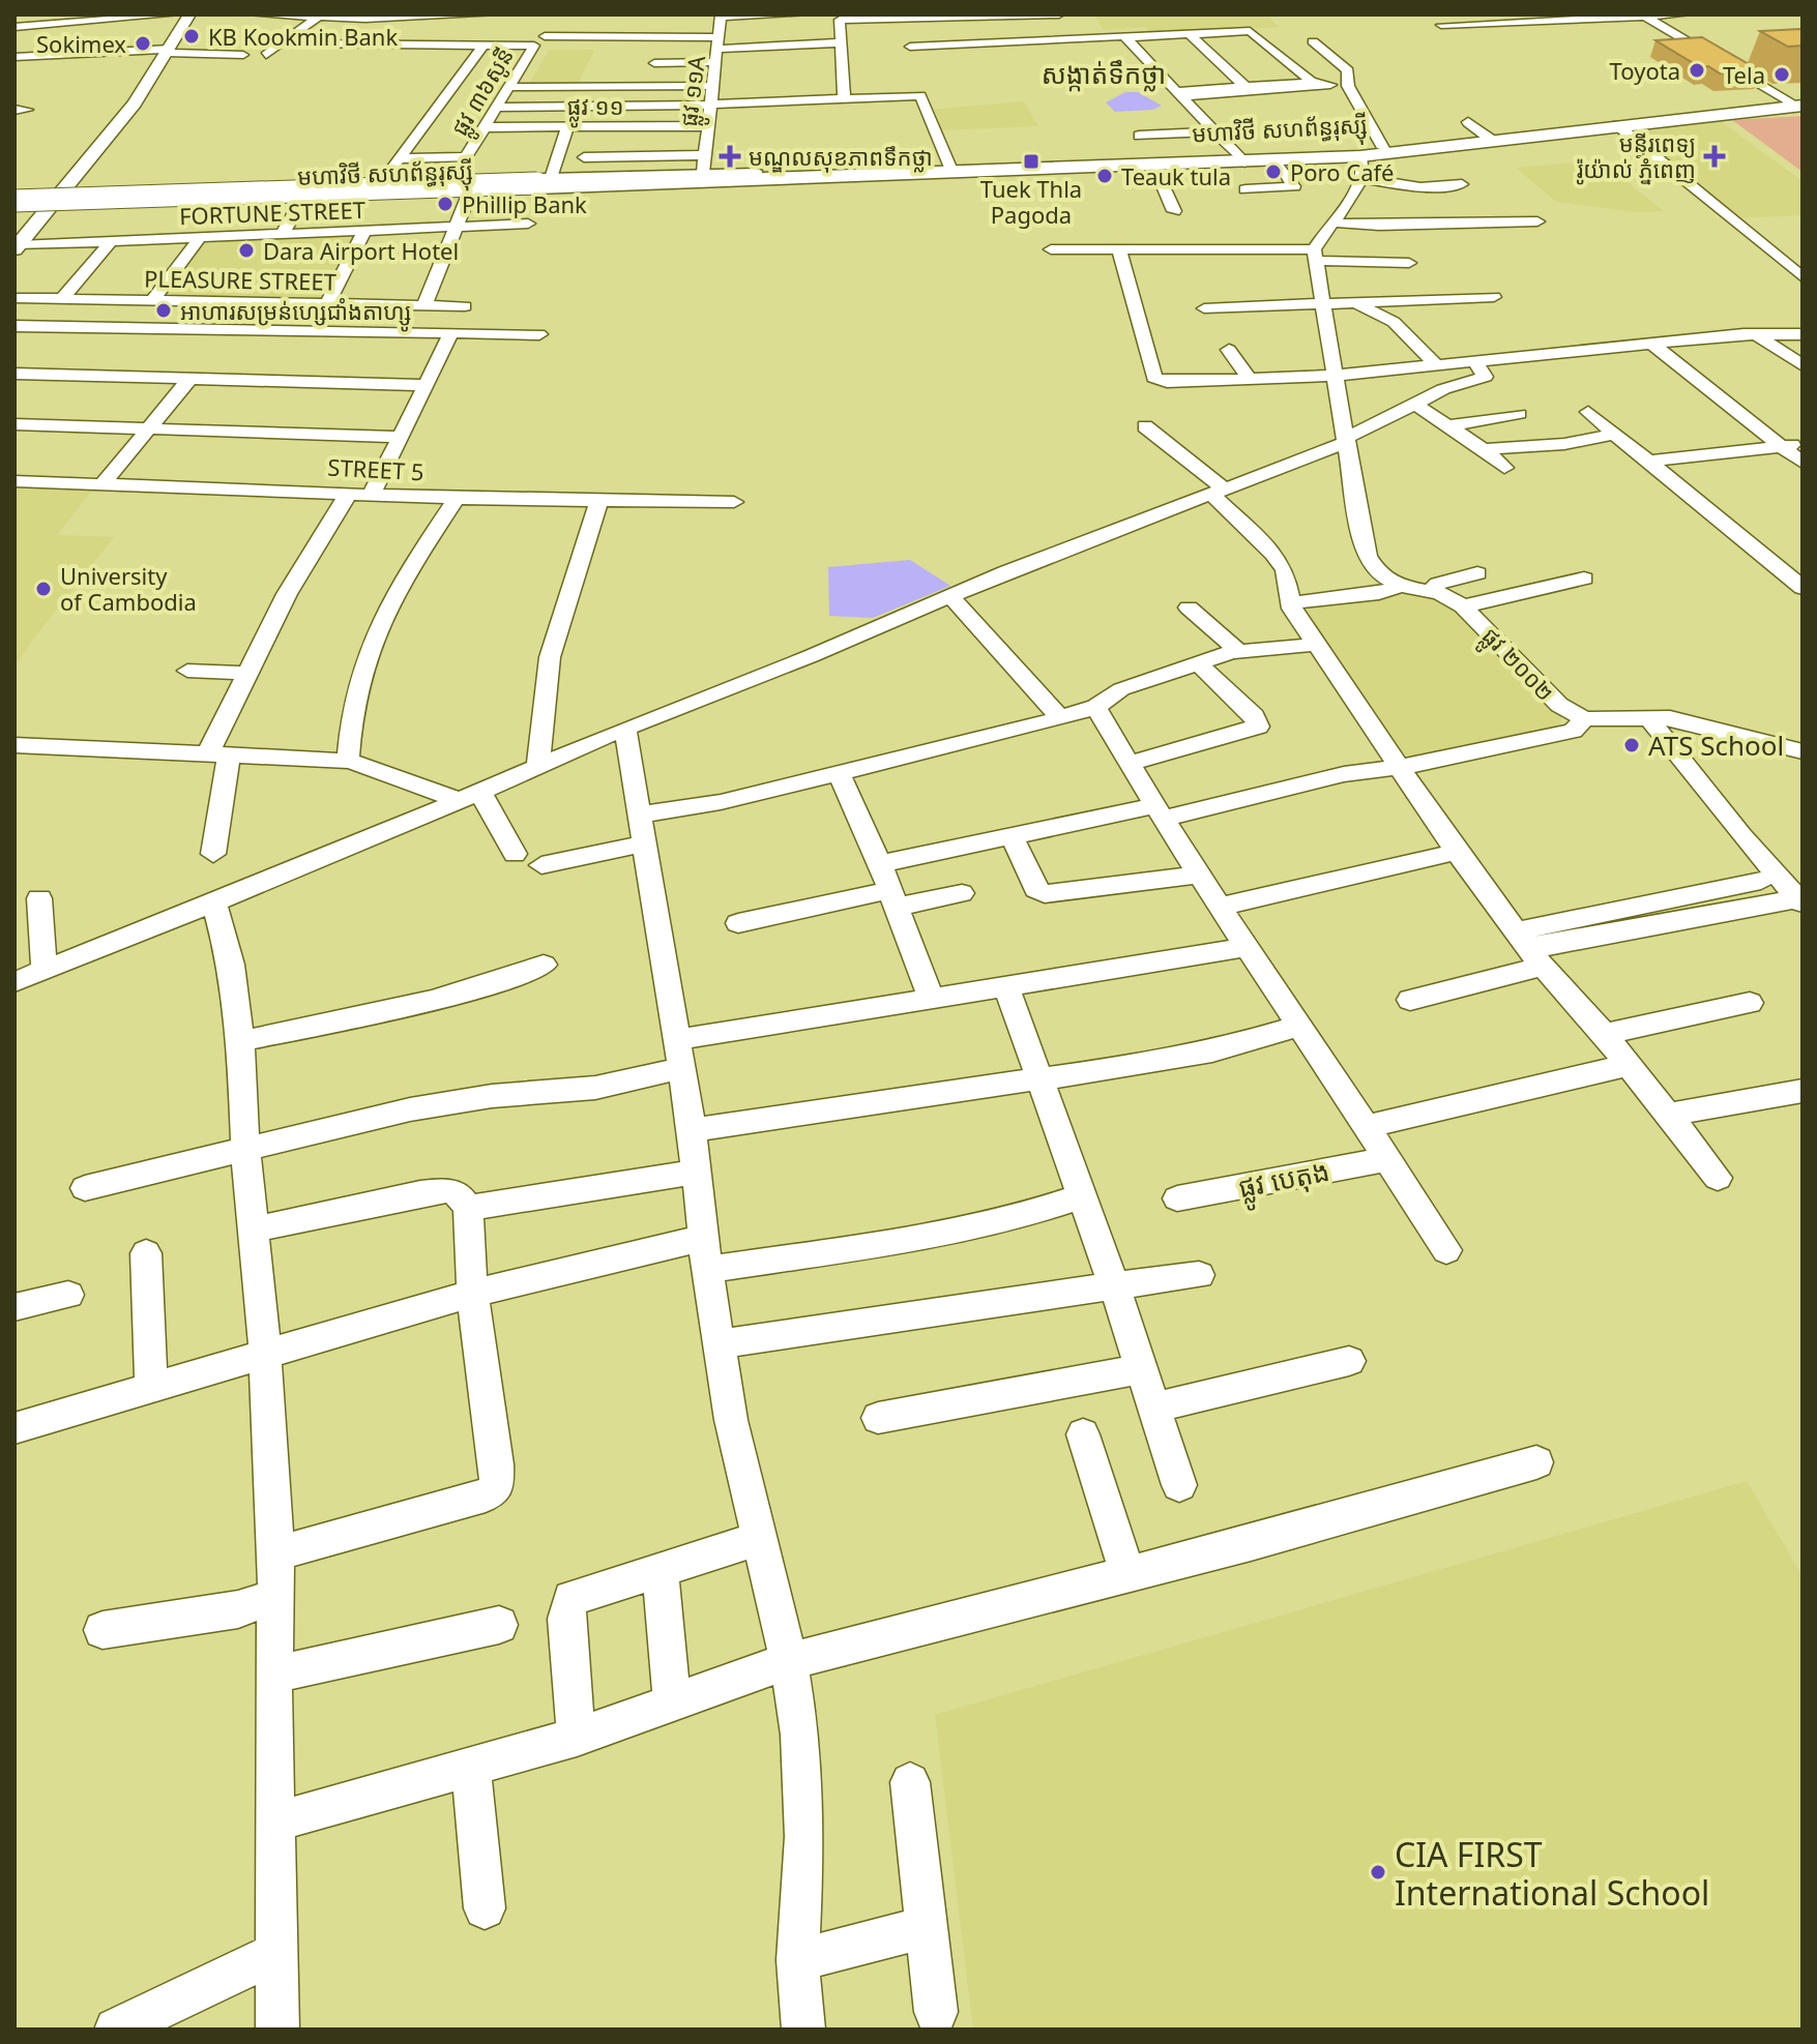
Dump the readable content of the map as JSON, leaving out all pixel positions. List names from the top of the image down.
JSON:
{
  "streets": {
    "highway": ["មហាវិថី សហព័ន្ធរុស្ស៊ី"],
    "street": [
      "ផ្លូវ ៣៦សូនី",
      "ផ្លូវ ១១A",
      "ផ្លូវ ១១",
      "FORTUNE STREET",
      "PLEASURE STREET",
      "STREET 5",
      "ផ្លូវ ២០០២",
      "ផ្លូវ បេតុង"
    ]
  },
  "crossings": [
    ["ផ្លូវ ៣៦សូនី", "ផ្លូវ ១១"],
    ["ផ្លូវ ៣៦សូនី", "មហាវិថី សហព័ន្ធរុស្ស៊ី"],
    ["ផ្លូវ ១១A", "ផ្លូវ ១១"],
    ["ផ្លូវ ១១A", "មហាវិថី សហព័ន្ធរុស្ស៊ី"]
  ],
  "districts": ["សង្កាត់ទឹកថ្លា"],
  "places": {
    "other": [
      "KB Kookmin Bank",
      "Sokimex",
      "Toyota",
      "Tela",
      "Poro Café",
      "Teauk tula",
      "Phillip Bank",
      "Dara Airport Hotel",
      "អាហារសម្រន់ហ្សេជាំងតាហ្សូ",
      "University of Cambodia",
      "ATS School",
      "CIA FIRST International School"
    ],
    "health": ["មណ្ឌលសុខភាពទឹកថ្លា", "មន្ទីរពេទ្យ រ៉ូយ៉ាល់ ភ្នំពេញ"],
    "transit": ["Tuek Thla Pagoda"]
  }
}
